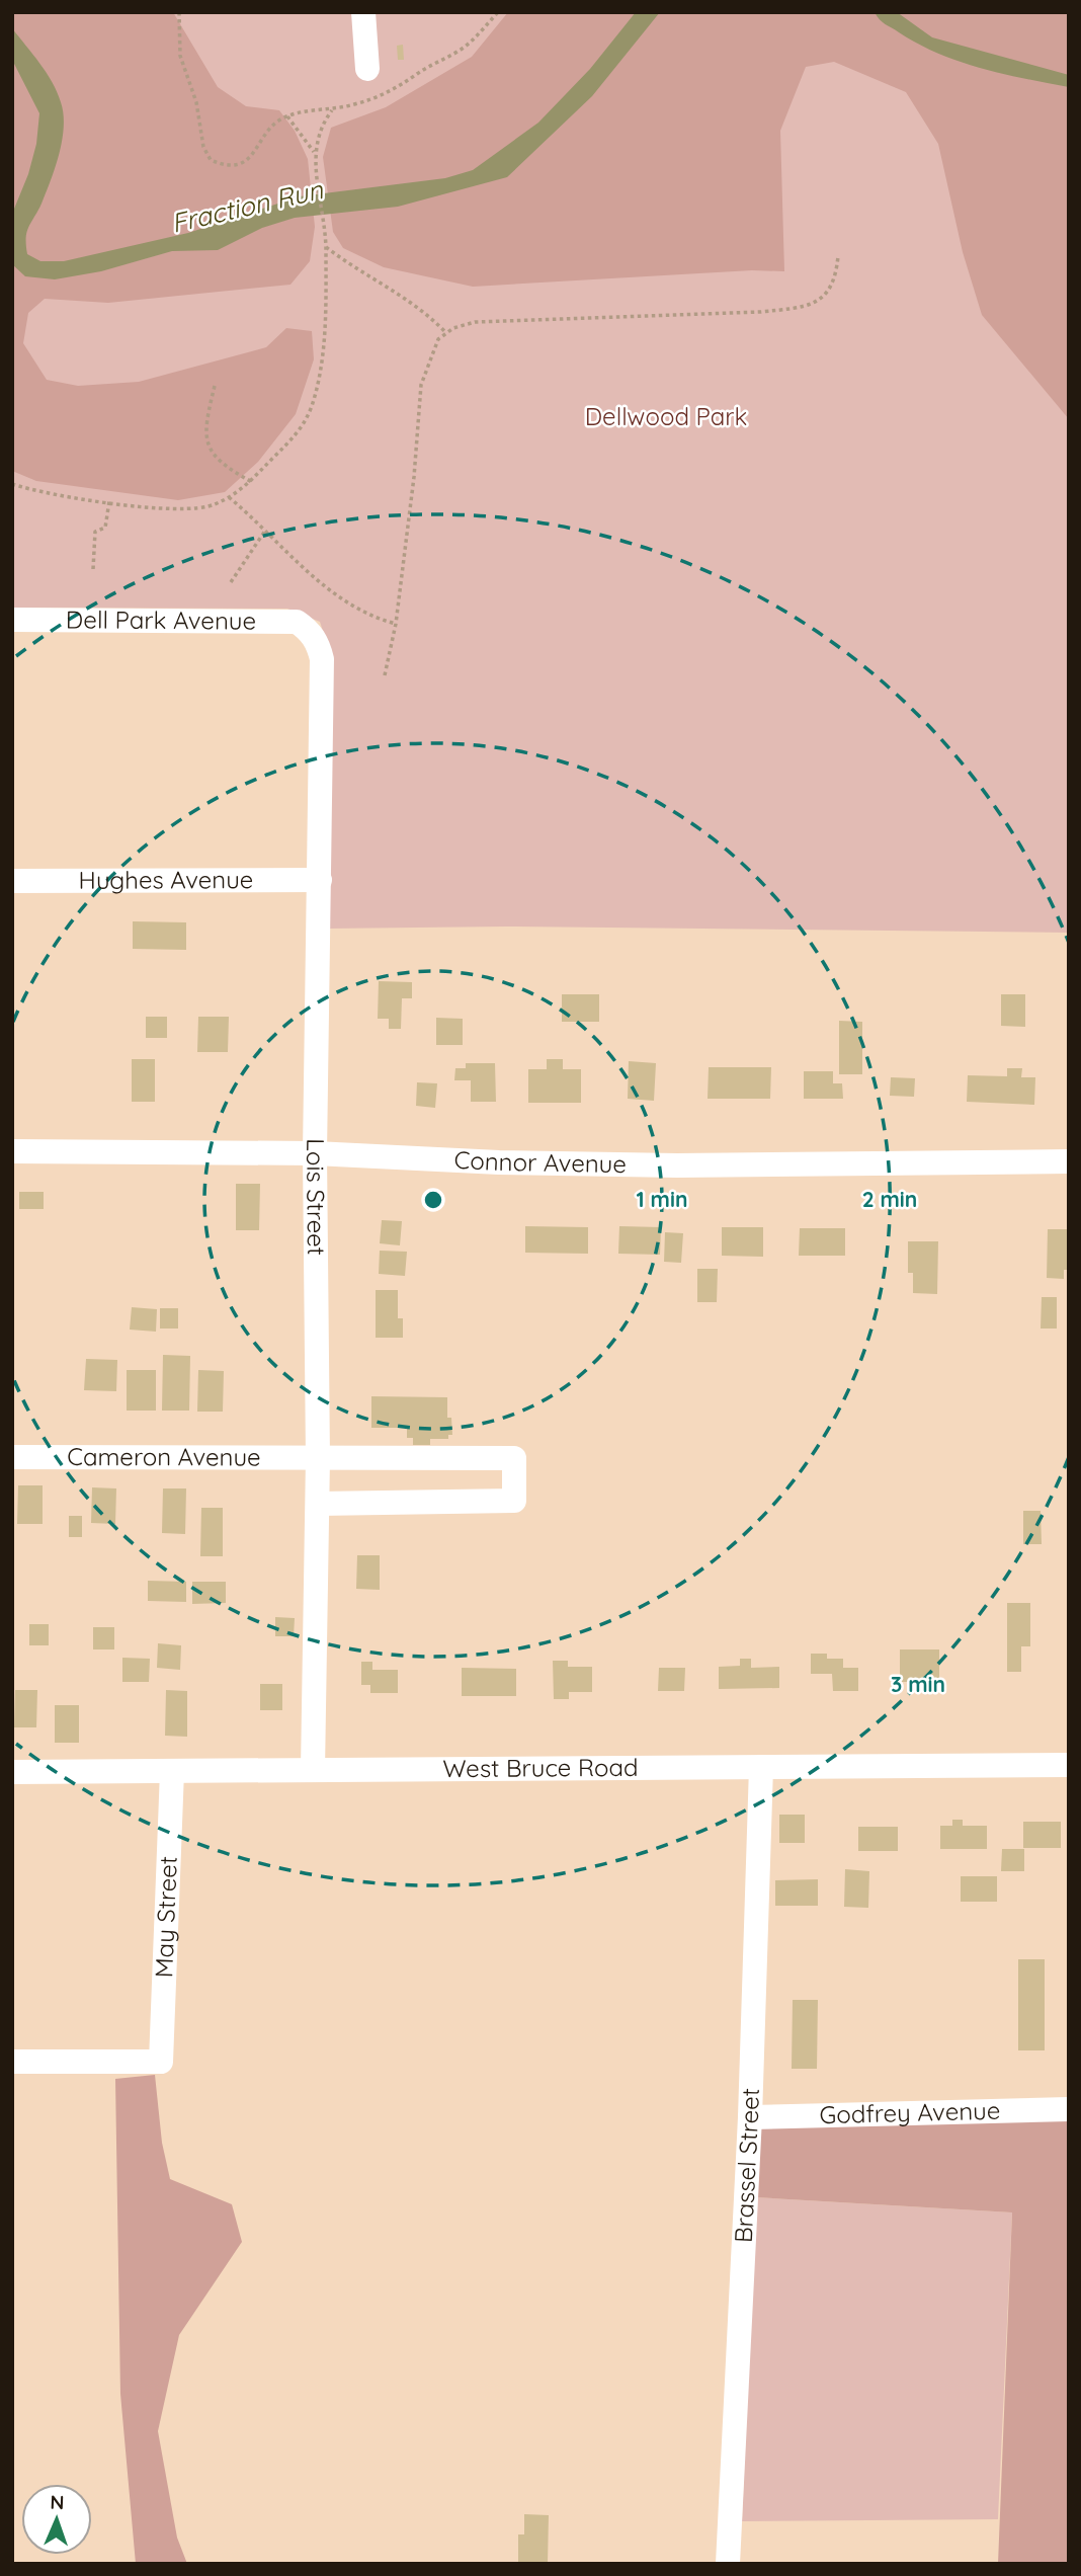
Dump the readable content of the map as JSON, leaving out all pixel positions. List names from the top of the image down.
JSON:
{
  "streets": {
    "street": [
      "Dell Park Avenue",
      "Hughes Avenue",
      "Connor Avenue",
      "Lois Street",
      "Cameron Avenue",
      "West Bruce Road",
      "May Street",
      "Godfrey Avenue",
      "Brassel Street"
    ]
  },
  "crossings": [
    ["Dell Park Avenue", "Lois Street"],
    ["Hughes Avenue", "Lois Street"],
    ["Connor Avenue", "Lois Street"],
    ["Lois Street", "Cameron Avenue"],
    ["Lois Street", "West Bruce Road"],
    ["West Bruce Road", "May Street"],
    ["West Bruce Road", "Brassel Street"],
    ["Godfrey Avenue", "Brassel Street"]
  ],
  "water": ["Fraction Run"],
  "parks": ["Dellwood Park"],
  "north": "top",
  "rings": ["1 min", "2 min", "3 min"]
}
